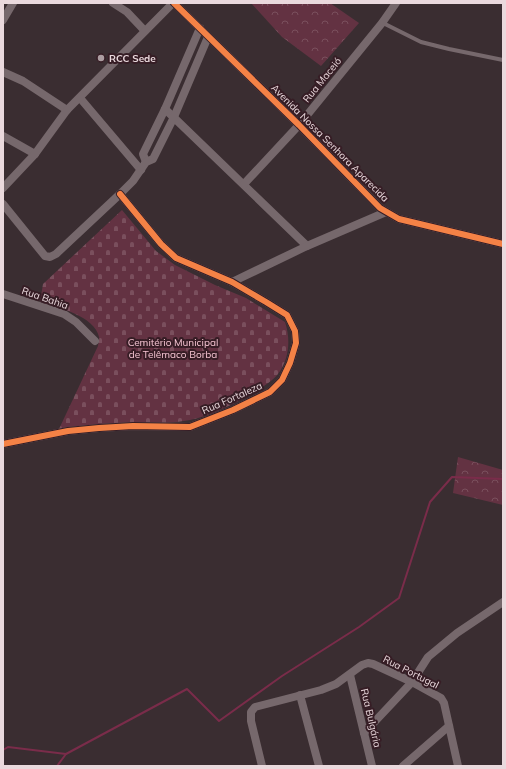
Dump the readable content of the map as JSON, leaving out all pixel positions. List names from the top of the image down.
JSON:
{
  "streets": {
    "street": [
      "Rua Maceió",
      "Avenida Nossa Senhora Aparecida",
      "Rua Bahia",
      "Rua Fortaleza",
      "Rua Portugal",
      "Rua Bulgária"
    ]
  },
  "crossings": [
    ["Rua Maceió", "Avenida Nossa Senhora Aparecida"],
    ["Rua Portugal", "Rua Bulgária"]
  ],
  "parks": ["Cemitério Municipal de Telêmaco Borba"],
  "places": ["RCC Sede"]
}
